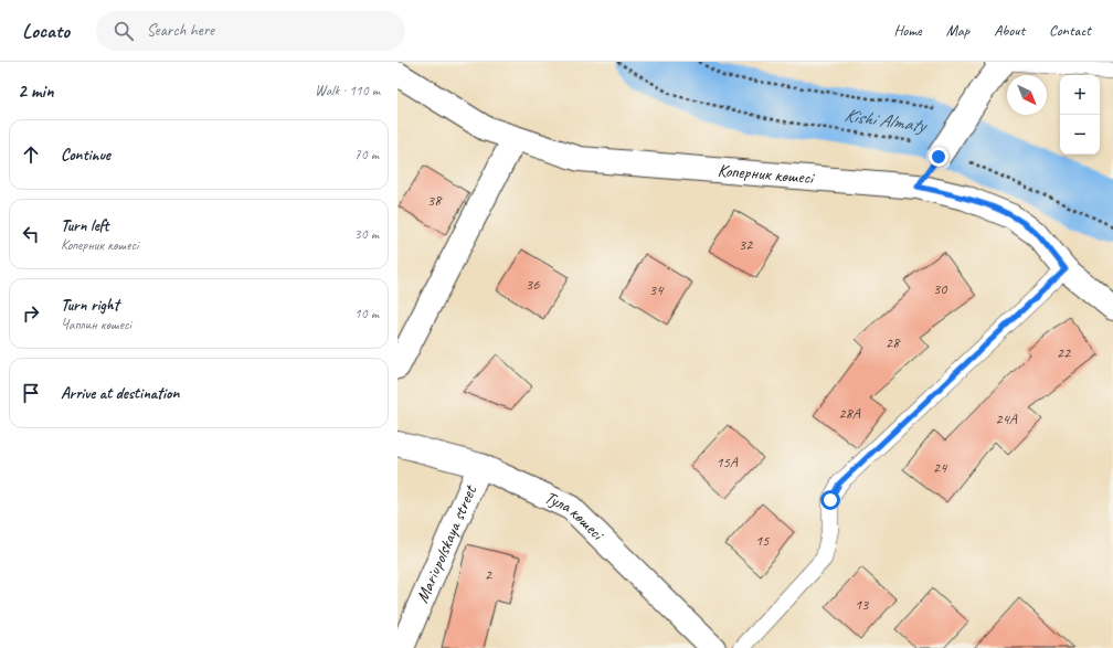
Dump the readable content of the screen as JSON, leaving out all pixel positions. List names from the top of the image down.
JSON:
{
  "streets": {
    "street": ["Коперник көшесі", "Тула көшесі", "Mariupolskaya street"]
  },
  "crossings": [
    ["Тула көшесі", "Mariupolskaya street"]
  ],
  "water": ["Kіshі Almaty"],
  "house_numbers": [
    "38",
    "32",
    "36",
    "30",
    "34",
    "28",
    "22",
    "28А",
    "24А",
    "15А",
    "24",
    "15",
    "2",
    "13"
  ],
  "north": "bottom right",
  "page": {
    "header": "Locato",
    "search": "Search here",
    "nav": [
      "Home",
      "Map",
      "About",
      "Contact"
    ],
    "heading": ["2 min", "Walk · 110 m"],
    "map_buttons": ["+", "−"],
    "list": [
      ["Continue", "70 m"],
      ["Turn left", "Коперник көшесі", "30 m"],
      ["Turn right", "Чаплин көшесі", "10 m"],
      "Arrive at destination"
    ]
  }
}
